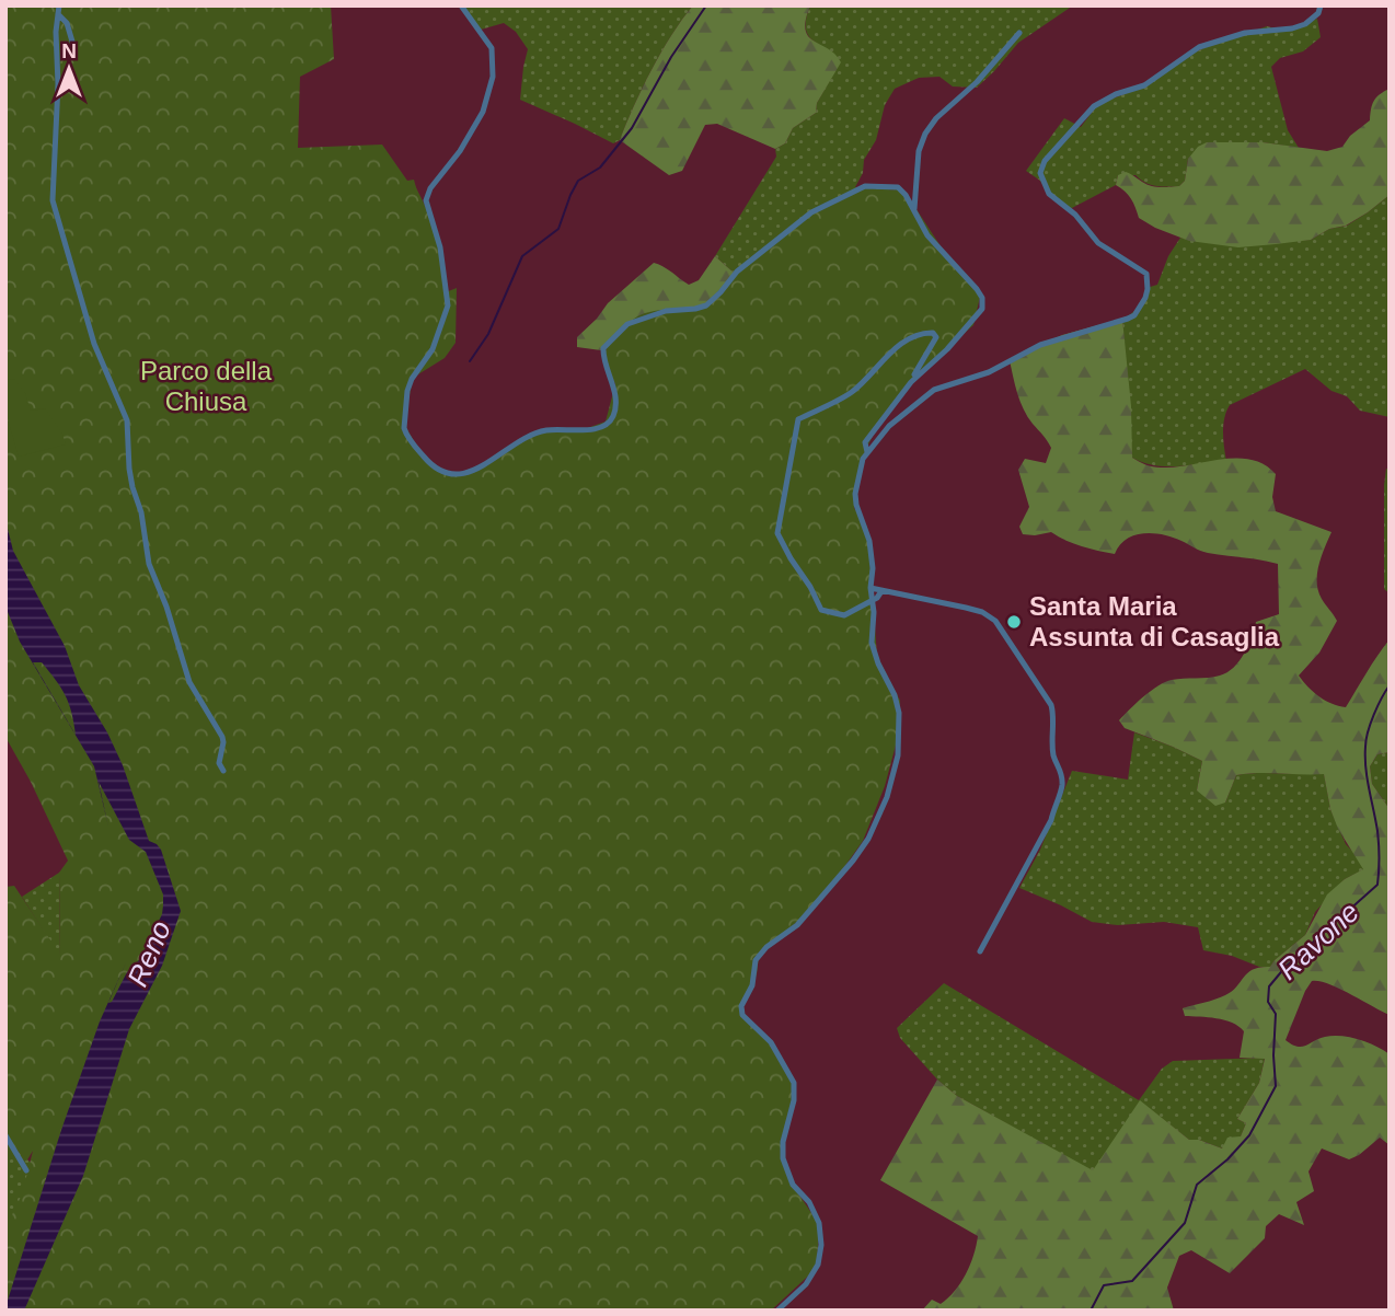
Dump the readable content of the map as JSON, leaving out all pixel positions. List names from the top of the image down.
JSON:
{
  "water": ["Ravone", "Reno"],
  "parks": ["Parco della Chiusa"],
  "places": ["Santa Maria Assunta di Casaglia"],
  "north": "top"
}
